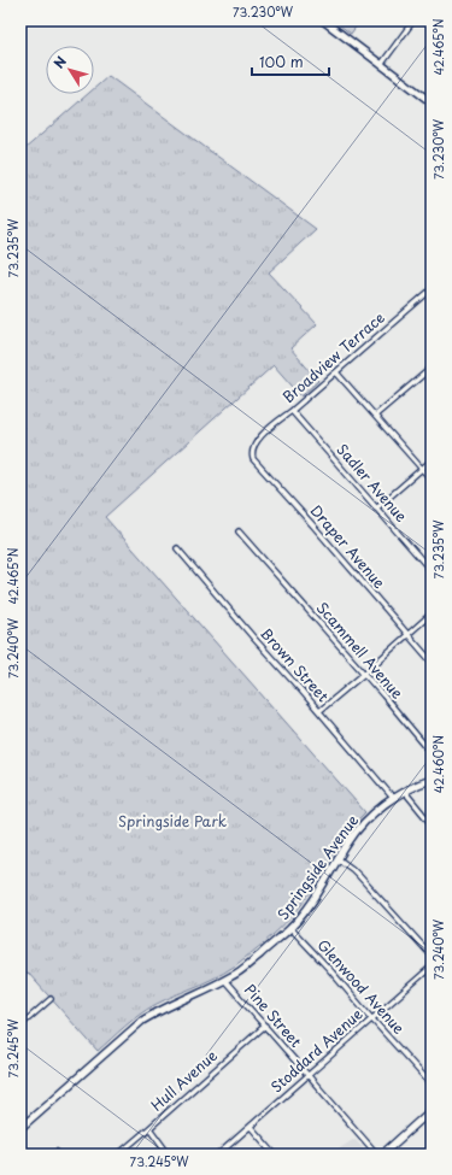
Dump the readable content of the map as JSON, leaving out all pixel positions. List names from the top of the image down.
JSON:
{
  "streets": {
    "street": [
      "Broadview Terrace",
      "Sadler Avenue",
      "Draper Avenue",
      "Scammell Avenue",
      "Brown Street",
      "Springside Avenue",
      "Glenwood Avenue",
      "Pine Street",
      "Stoddard Avenue",
      "Hull Avenue"
    ]
  },
  "crossings": [
    ["Broadview Terrace", "Sadler Avenue"],
    ["Broadview Terrace", "Draper Avenue"],
    ["Brown Street", "Springside Avenue"],
    ["Springside Avenue", "Glenwood Avenue"],
    ["Springside Avenue", "Pine Street"],
    ["Glenwood Avenue", "Stoddard Avenue"],
    ["Pine Street", "Stoddard Avenue"],
    ["Pine Street", "Hull Avenue"]
  ],
  "parks": ["Springside Park"],
  "scale_bar": "100 m",
  "north": "top left",
  "coordinates": [
    "73.230°W",
    "42.465°N",
    "73.235°W",
    "73.240°W",
    "42.460°N",
    "73.245°W"
  ]
}
